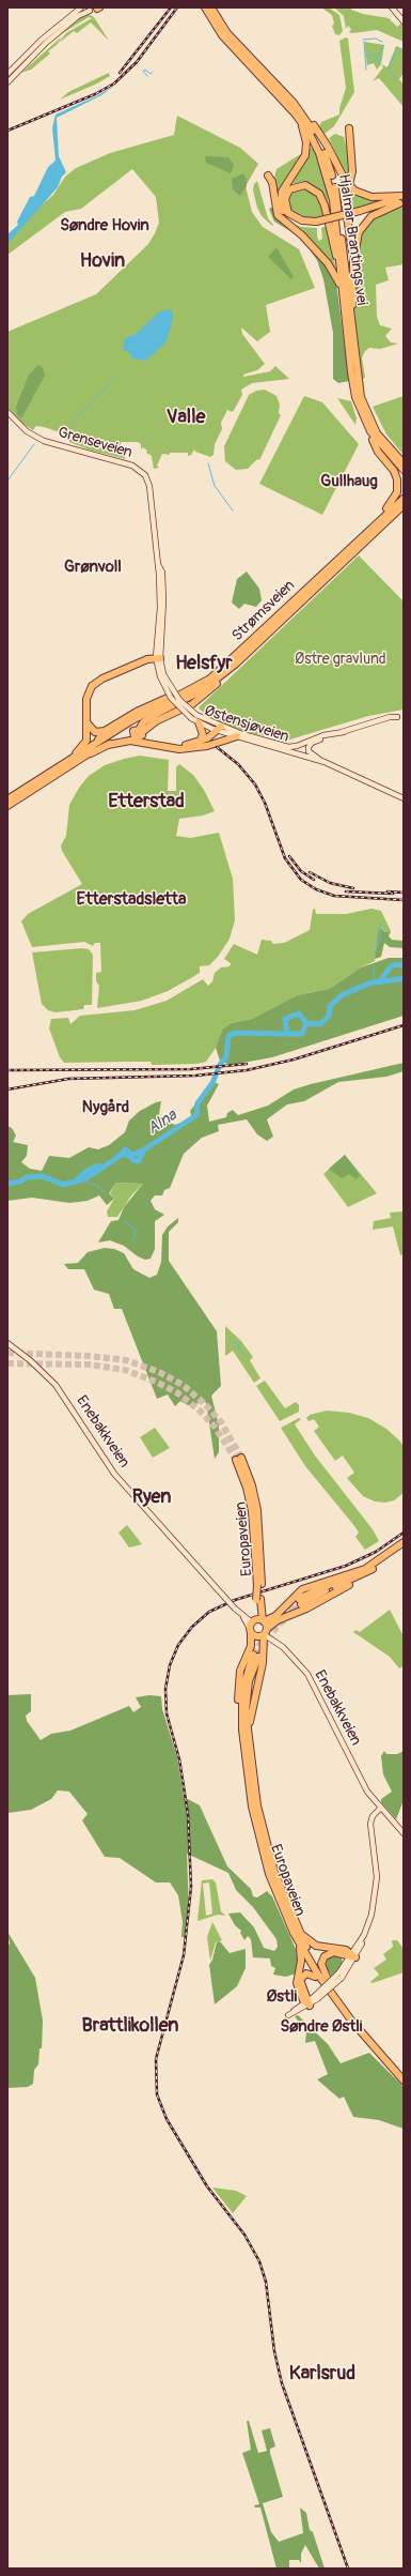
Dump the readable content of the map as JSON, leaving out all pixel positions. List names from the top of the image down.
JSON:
{
  "streets": {
    "highway": ["Hjalmar Brantings vei", "Strømsveien", "Europaveien"],
    "main road": ["Grenseveien", "Østensjøveien", "Enebakkveien"]
  },
  "crossings": [
    ["Grenseveien", "Østensjøveien"],
    ["Enebakkveien", "Europaveien"]
  ],
  "districts": [
    "Søndre Hovin",
    "Hovin",
    "Valle",
    "Gullhaug",
    "Grønvoll",
    "Helsfyr",
    "Etterstad",
    "Etterstadsletta",
    "Nygård",
    "Ryen",
    "Østli",
    "Brattlikollen",
    "Søndre Østli",
    "Karlsrud"
  ],
  "water": ["Alna"],
  "parks": ["Østre gravlund"]
}
